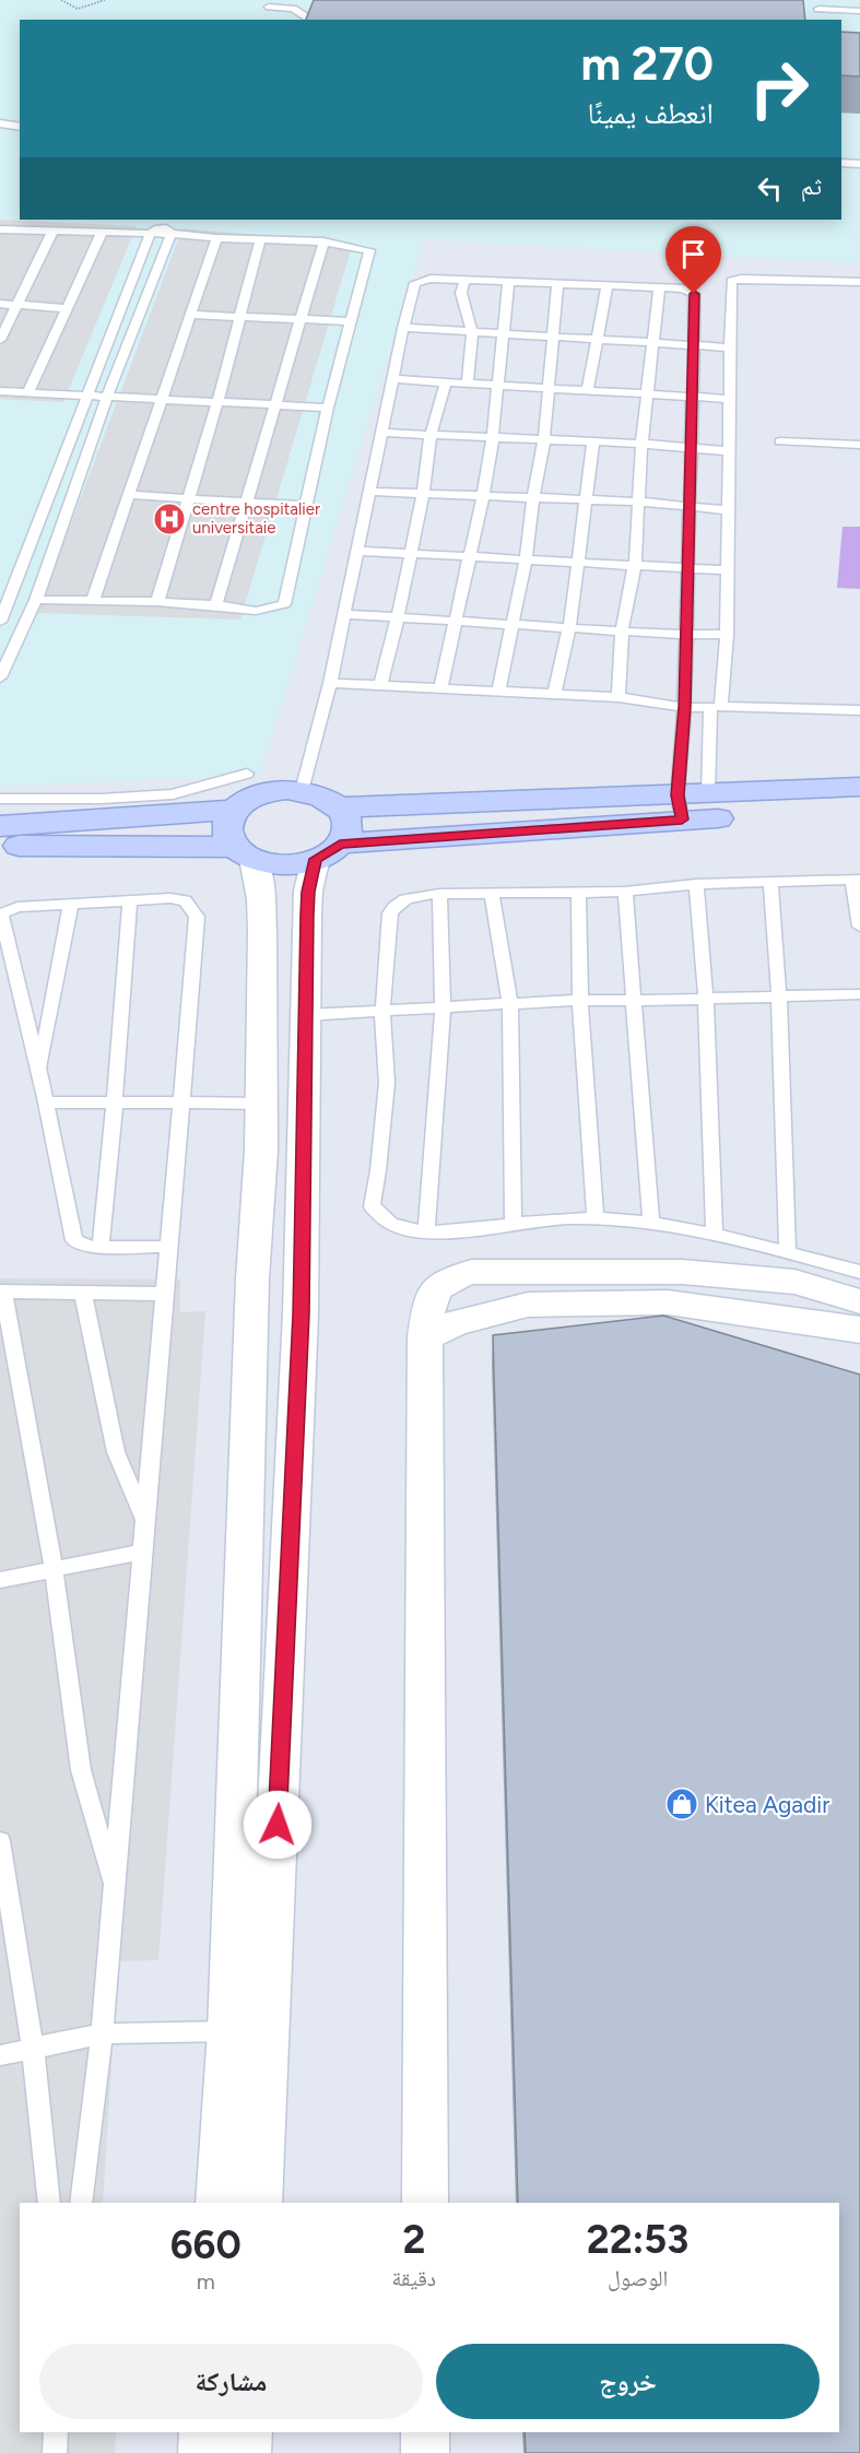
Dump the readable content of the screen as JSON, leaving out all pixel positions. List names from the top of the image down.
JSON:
{
  "places": {
    "hospital": ["centre hospitalier universitaie"],
    "shop": ["Kitea Agadir"]
  },
  "page": {
    "turn": ["270 m", "انعطف يمينًا"],
    "then": "ثم",
    "eta": [
      "22:53",
      "الوصول",
      "2",
      "دقيقة",
      "660",
      "m"
    ],
    "buttons": ["خروج", "مشاركة"]
  }
}
